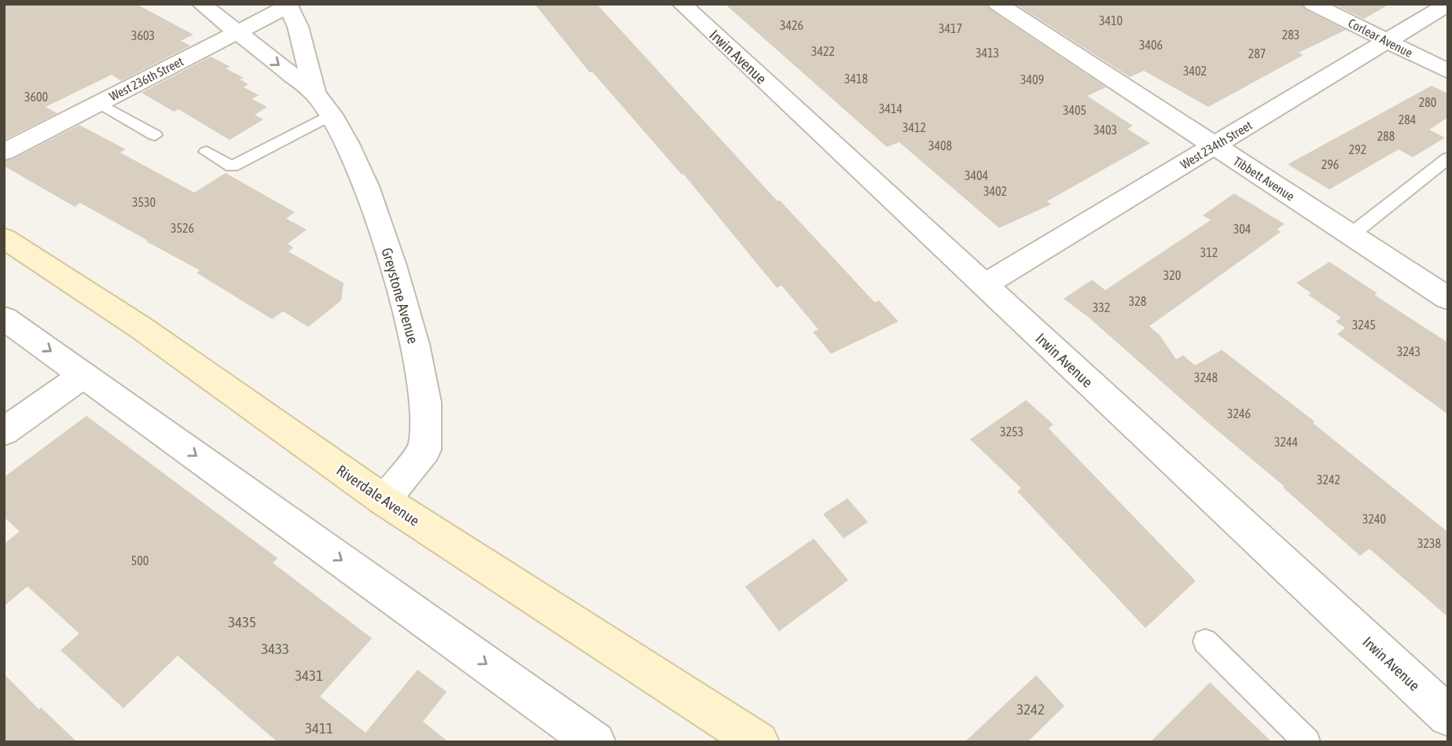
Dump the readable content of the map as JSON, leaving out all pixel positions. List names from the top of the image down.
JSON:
{
  "streets": {
    "main road": ["Riverdale Avenue"],
    "street": [
      "Corlear Avenue",
      "Irwin Avenue",
      "West 236th Street",
      "West 234th Street",
      "Tibbett Avenue",
      "Greystone Avenue"
    ]
  },
  "crossings": [
    ["Corlear Avenue", "West 234th Street"],
    ["Irwin Avenue", "West 234th Street"],
    ["West 236th Street", "Greystone Avenue"],
    ["West 234th Street", "Tibbett Avenue"],
    ["Greystone Avenue", "Riverdale Avenue"]
  ],
  "house_numbers": [
    "3410",
    "3426",
    "3417",
    "283",
    "3603",
    "3406",
    "3422",
    "3413",
    "287",
    "3402",
    "3418",
    "3409",
    "3600",
    "280",
    "3414",
    "3405",
    "284",
    "3412",
    "3403",
    "288",
    "3408",
    "292",
    "296",
    "3404",
    "3402",
    "3530",
    "3526",
    "304",
    "312",
    "320",
    "328",
    "332",
    "3245",
    "3243",
    "3248",
    "3246",
    "3253",
    "3244",
    "3242",
    "3240",
    "3238",
    "500",
    "3435",
    "3433",
    "3431",
    "3242",
    "3411"
  ]
}
